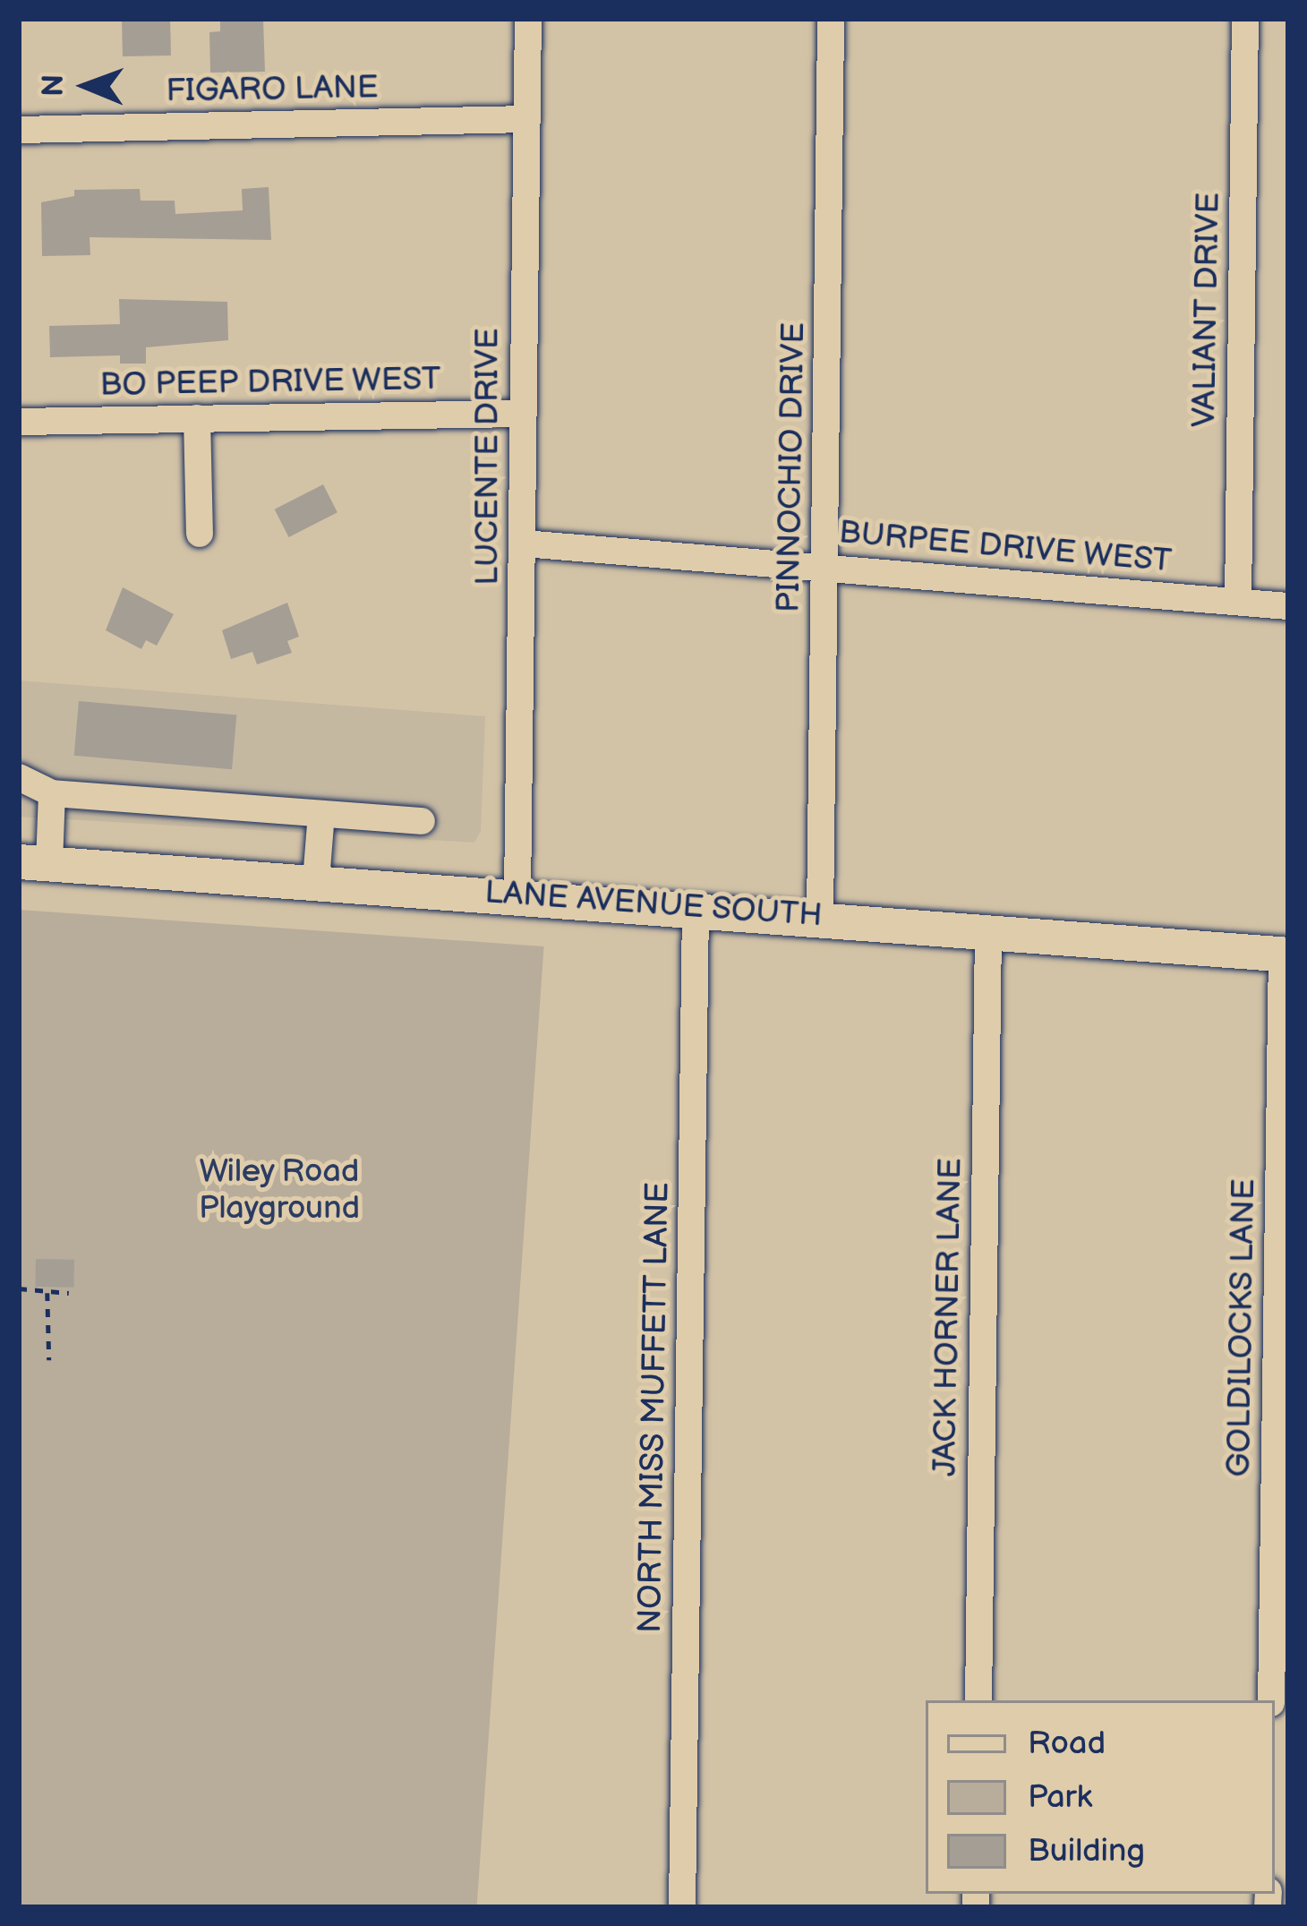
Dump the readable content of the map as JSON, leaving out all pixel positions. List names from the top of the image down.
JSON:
{
  "streets": {
    "main road": ["LANE AVENUE SOUTH"],
    "street": [
      "FIGARO LANE",
      "VALIANT DRIVE",
      "BO PEEP DRIVE WEST",
      "LUCENTE DRIVE",
      "PINNOCHIO DRIVE",
      "BURPEE DRIVE WEST",
      "JACK HORNER LANE",
      "GOLDILOCKS LANE",
      "NORTH MISS MUFFETT LANE"
    ]
  },
  "crossings": [
    ["FIGARO LANE", "LUCENTE DRIVE"],
    ["VALIANT DRIVE", "BURPEE DRIVE WEST"],
    ["BO PEEP DRIVE WEST", "LUCENTE DRIVE"],
    ["LUCENTE DRIVE", "BURPEE DRIVE WEST"],
    ["LUCENTE DRIVE", "LANE AVENUE SOUTH"],
    ["PINNOCHIO DRIVE", "BURPEE DRIVE WEST"],
    ["PINNOCHIO DRIVE", "LANE AVENUE SOUTH"],
    ["LANE AVENUE SOUTH", "JACK HORNER LANE"],
    ["LANE AVENUE SOUTH", "GOLDILOCKS LANE"],
    ["LANE AVENUE SOUTH", "NORTH MISS MUFFETT LANE"]
  ],
  "parks": ["Wiley Road Playground"],
  "legend": ["Road", "Park", "Building"],
  "north": "left"
}
